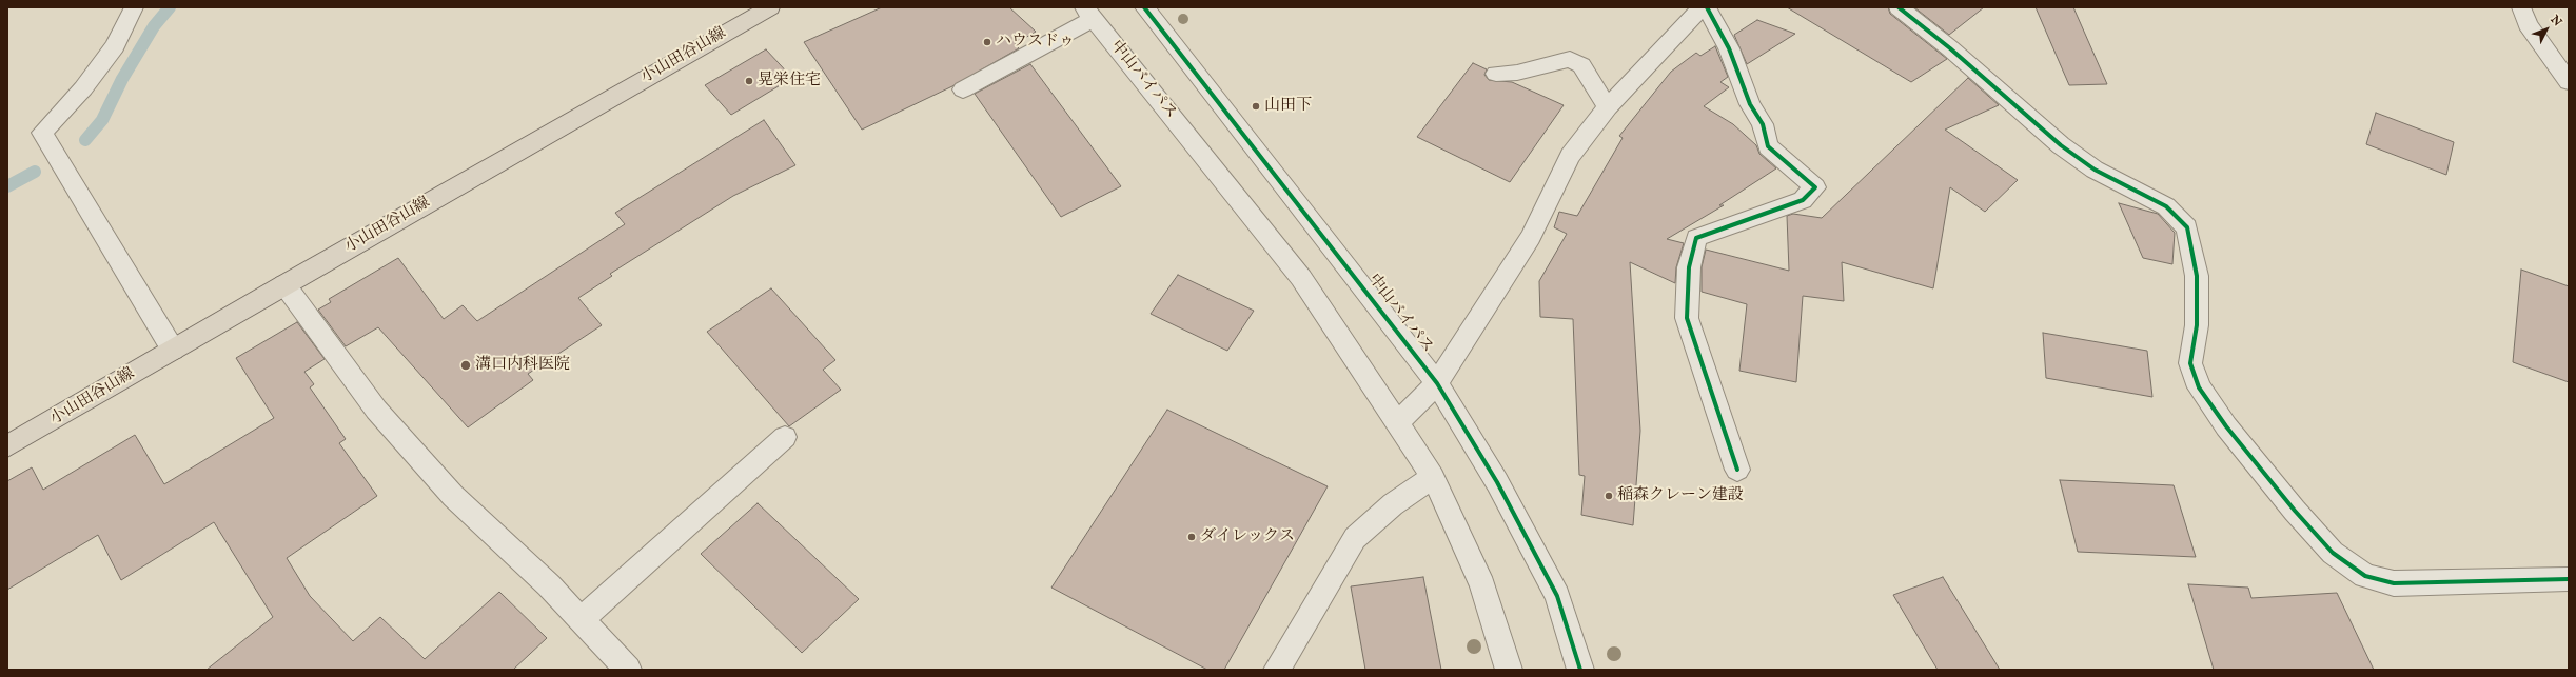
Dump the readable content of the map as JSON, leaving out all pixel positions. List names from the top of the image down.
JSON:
{
  "streets": {
    "main road": ["小山田谷山線"],
    "street": ["中山バイパス"]
  },
  "places": [
    "ハウスドゥ",
    "晃栄住宅",
    "山田下",
    "溝口内科医院",
    "稲森クレーン建設",
    "ダイレックス"
  ],
  "north": "top right"
}
